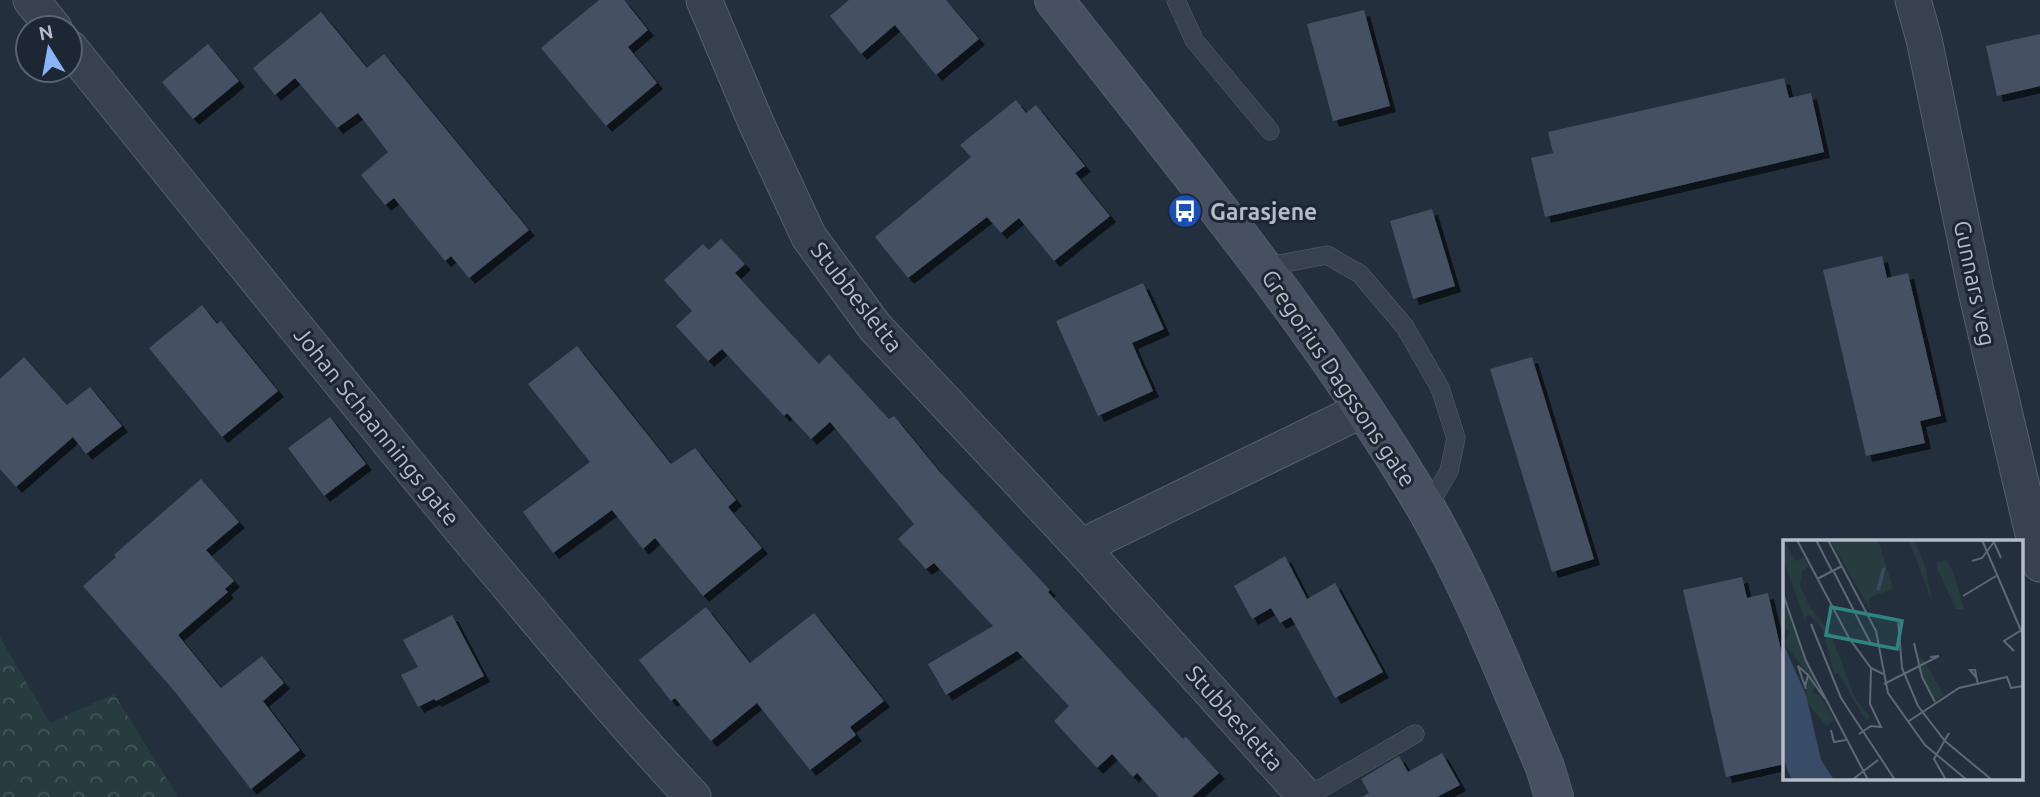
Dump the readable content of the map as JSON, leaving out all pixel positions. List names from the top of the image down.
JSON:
{
  "streets": {
    "street": [
      "Gunnars veg",
      "Stubbesletta",
      "Gregorius Dagssons gate",
      "Johan Schaannings gate"
    ]
  },
  "places": {
    "bus stop": ["Garasjene"]
  },
  "north": "top"
}
